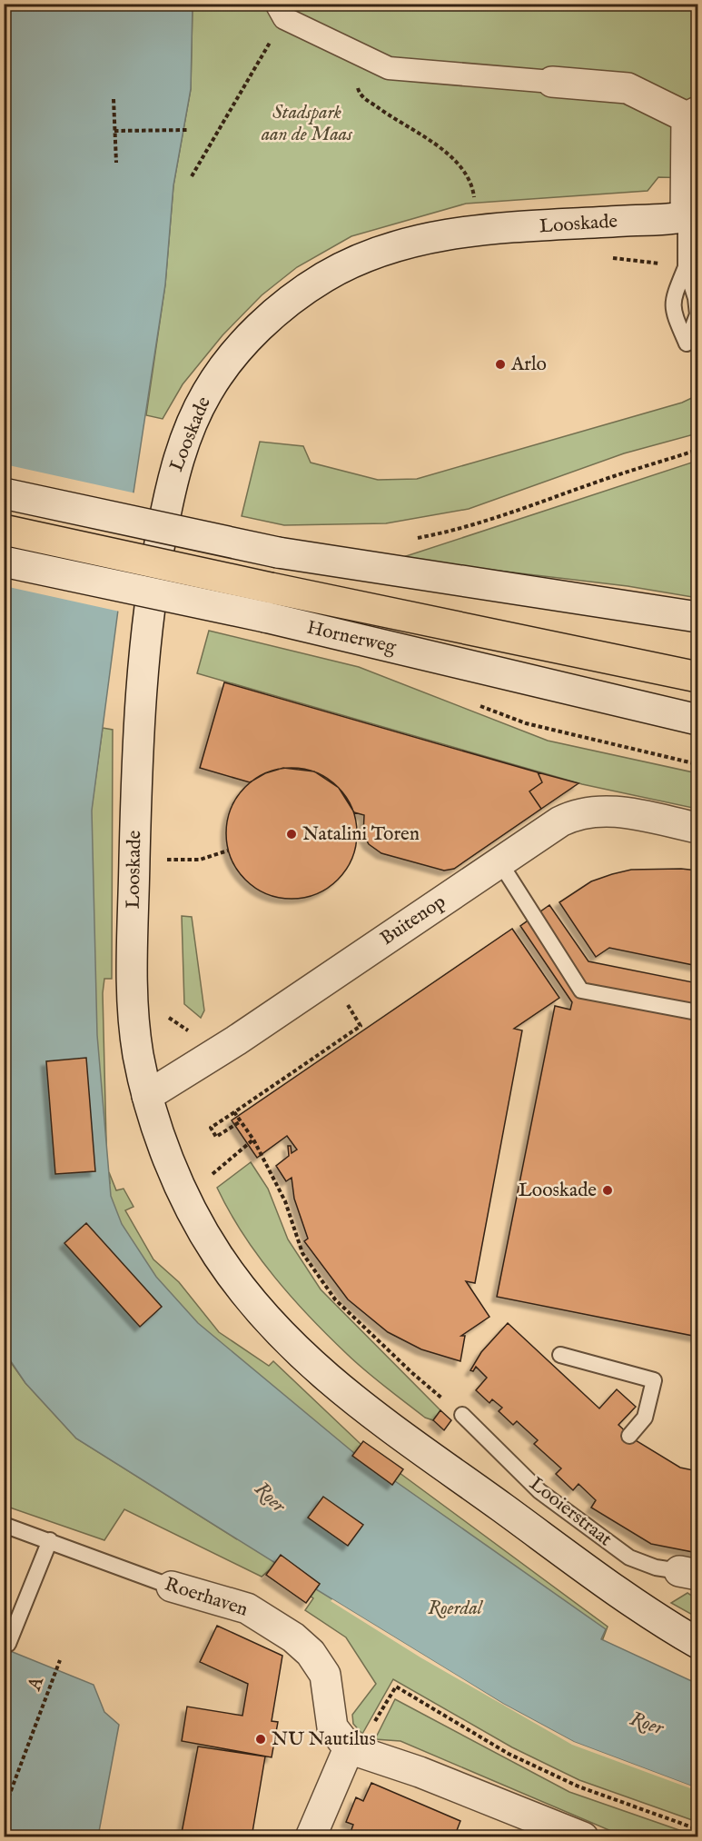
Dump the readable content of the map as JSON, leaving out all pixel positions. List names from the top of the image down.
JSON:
{
  "streets": {
    "main road": [
      "Looskade",
      "Hornerweg",
      "Buitenop",
      "Roerhaven"
    ],
    "lane": ["Looierstraat"],
    "path": ["A"]
  },
  "crossings": [
    ["Looskade", "Buitenop"]
  ],
  "water": ["Roer"],
  "parks": ["Stadspark aan de Maas", "Roerdal"],
  "places": [
    "Arlo",
    "Natalini Toren",
    "Looskade",
    "NU Nautilus"
  ]
}
